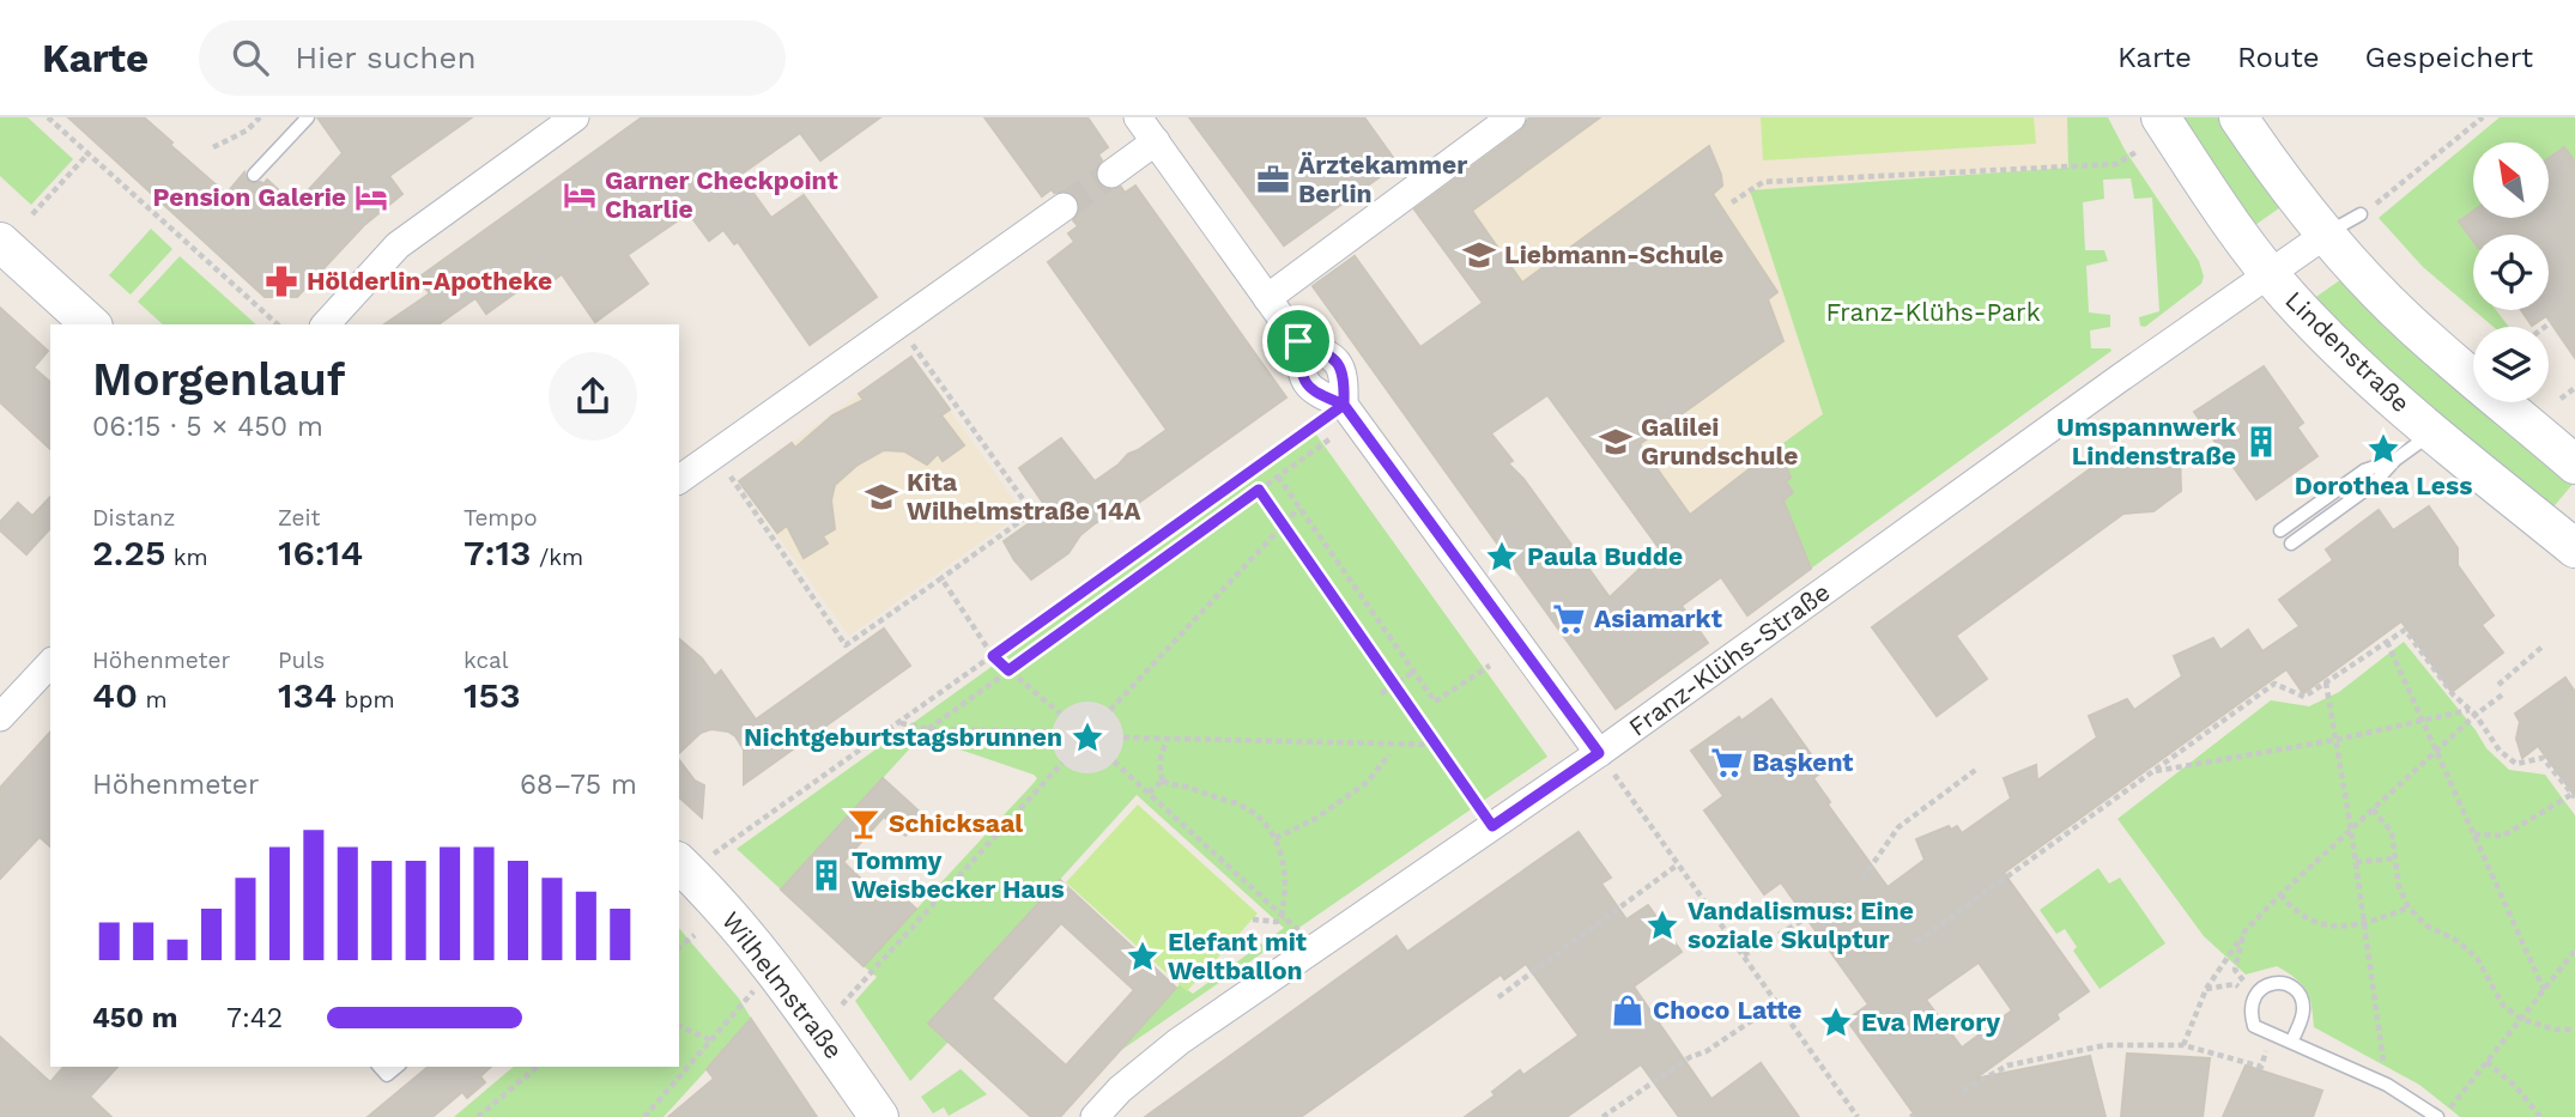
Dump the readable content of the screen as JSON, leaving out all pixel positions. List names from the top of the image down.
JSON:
{
  "streets": {
    "main road": ["Lindenstraße", "Wilhelmstraße"],
    "street": ["Franz-Klühs-Straße"]
  },
  "crossings": [
    ["Lindenstraße", "Franz-Klühs-Straße"]
  ],
  "parks": ["Franz-Klühs-Park"],
  "places": {
    "office": ["Ärztekammer Berlin"],
    "hotel": ["Garner Checkpoint Charlie", "Pension Galerie"],
    "school or university": ["Liebmann-Schule", "Galilei Grundschule", "Kita Wilhelmstraße 14A"],
    "pharmacy": ["Hölderlin-Apotheke"],
    "building": ["Umspannwerk Lindenstraße", "Tommy Weisbecker Haus"],
    "place": [
      "Dorothea Less",
      "Paula Budde",
      "Nichtgeburtstagsbrunnen",
      "Vandalismus: Eine soziale Skulptur",
      "Elefant mit Weltballon",
      "Eva Merory"
    ],
    "supermarket": ["Asiamarkt", "Başkent"],
    "bar": ["Schicksaal"],
    "shop": ["Choco Latte"]
  },
  "north": "top left",
  "page": {
    "header": "Karte",
    "search": "Hier suchen",
    "nav": ["Karte", "Route", "Gespeichert"],
    "heading": ["Morgenlauf", "06:15 · 5 × 450 m"],
    "stats": [
      ["Distanz", "2.25 km"],
      ["Zeit", "16:14"],
      ["Tempo", "7:13 /km"],
      ["Höhenmeter", "40 m"],
      ["Puls", "134 bpm"],
      ["kcal", "153"]
    ],
    "chart": ["Höhenmeter", "68–75 m"],
    "list": [
      {
        "name": "450 m",
        "note": "7:42"
      }
    ]
  }
}
